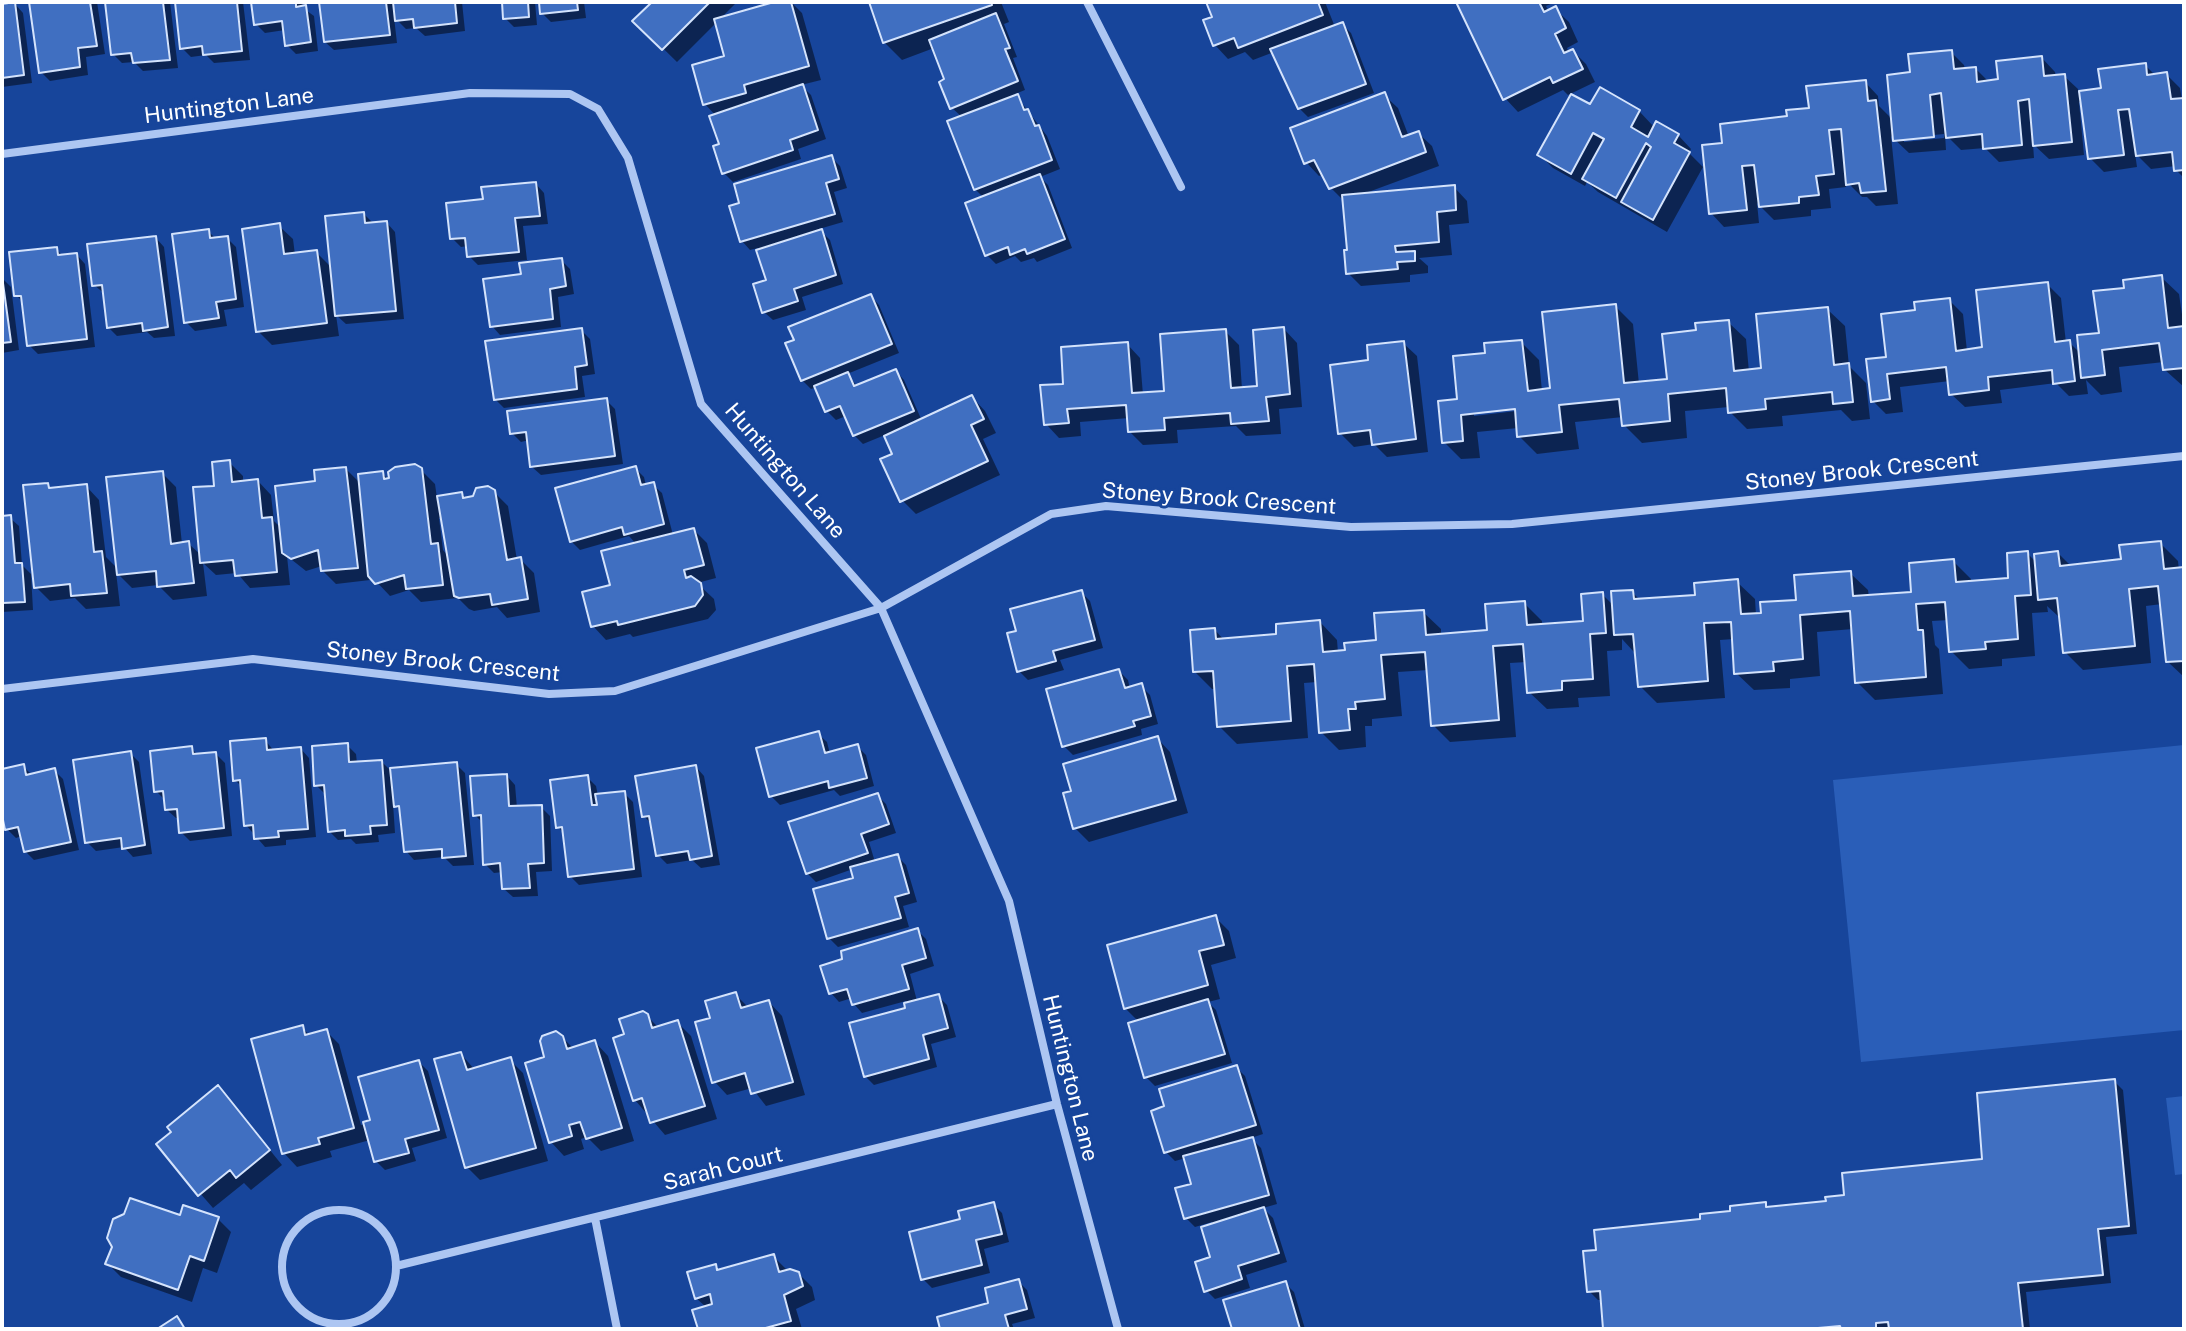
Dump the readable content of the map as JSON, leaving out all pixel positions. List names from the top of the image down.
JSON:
{
  "streets": {
    "street": ["Huntington Lane", "Stoney Brook Crescent", "Sarah Court"]
  },
  "crossings": [
    ["Huntington Lane", "Stoney Brook Crescent"],
    ["Huntington Lane", "Sarah Court"]
  ]
}
